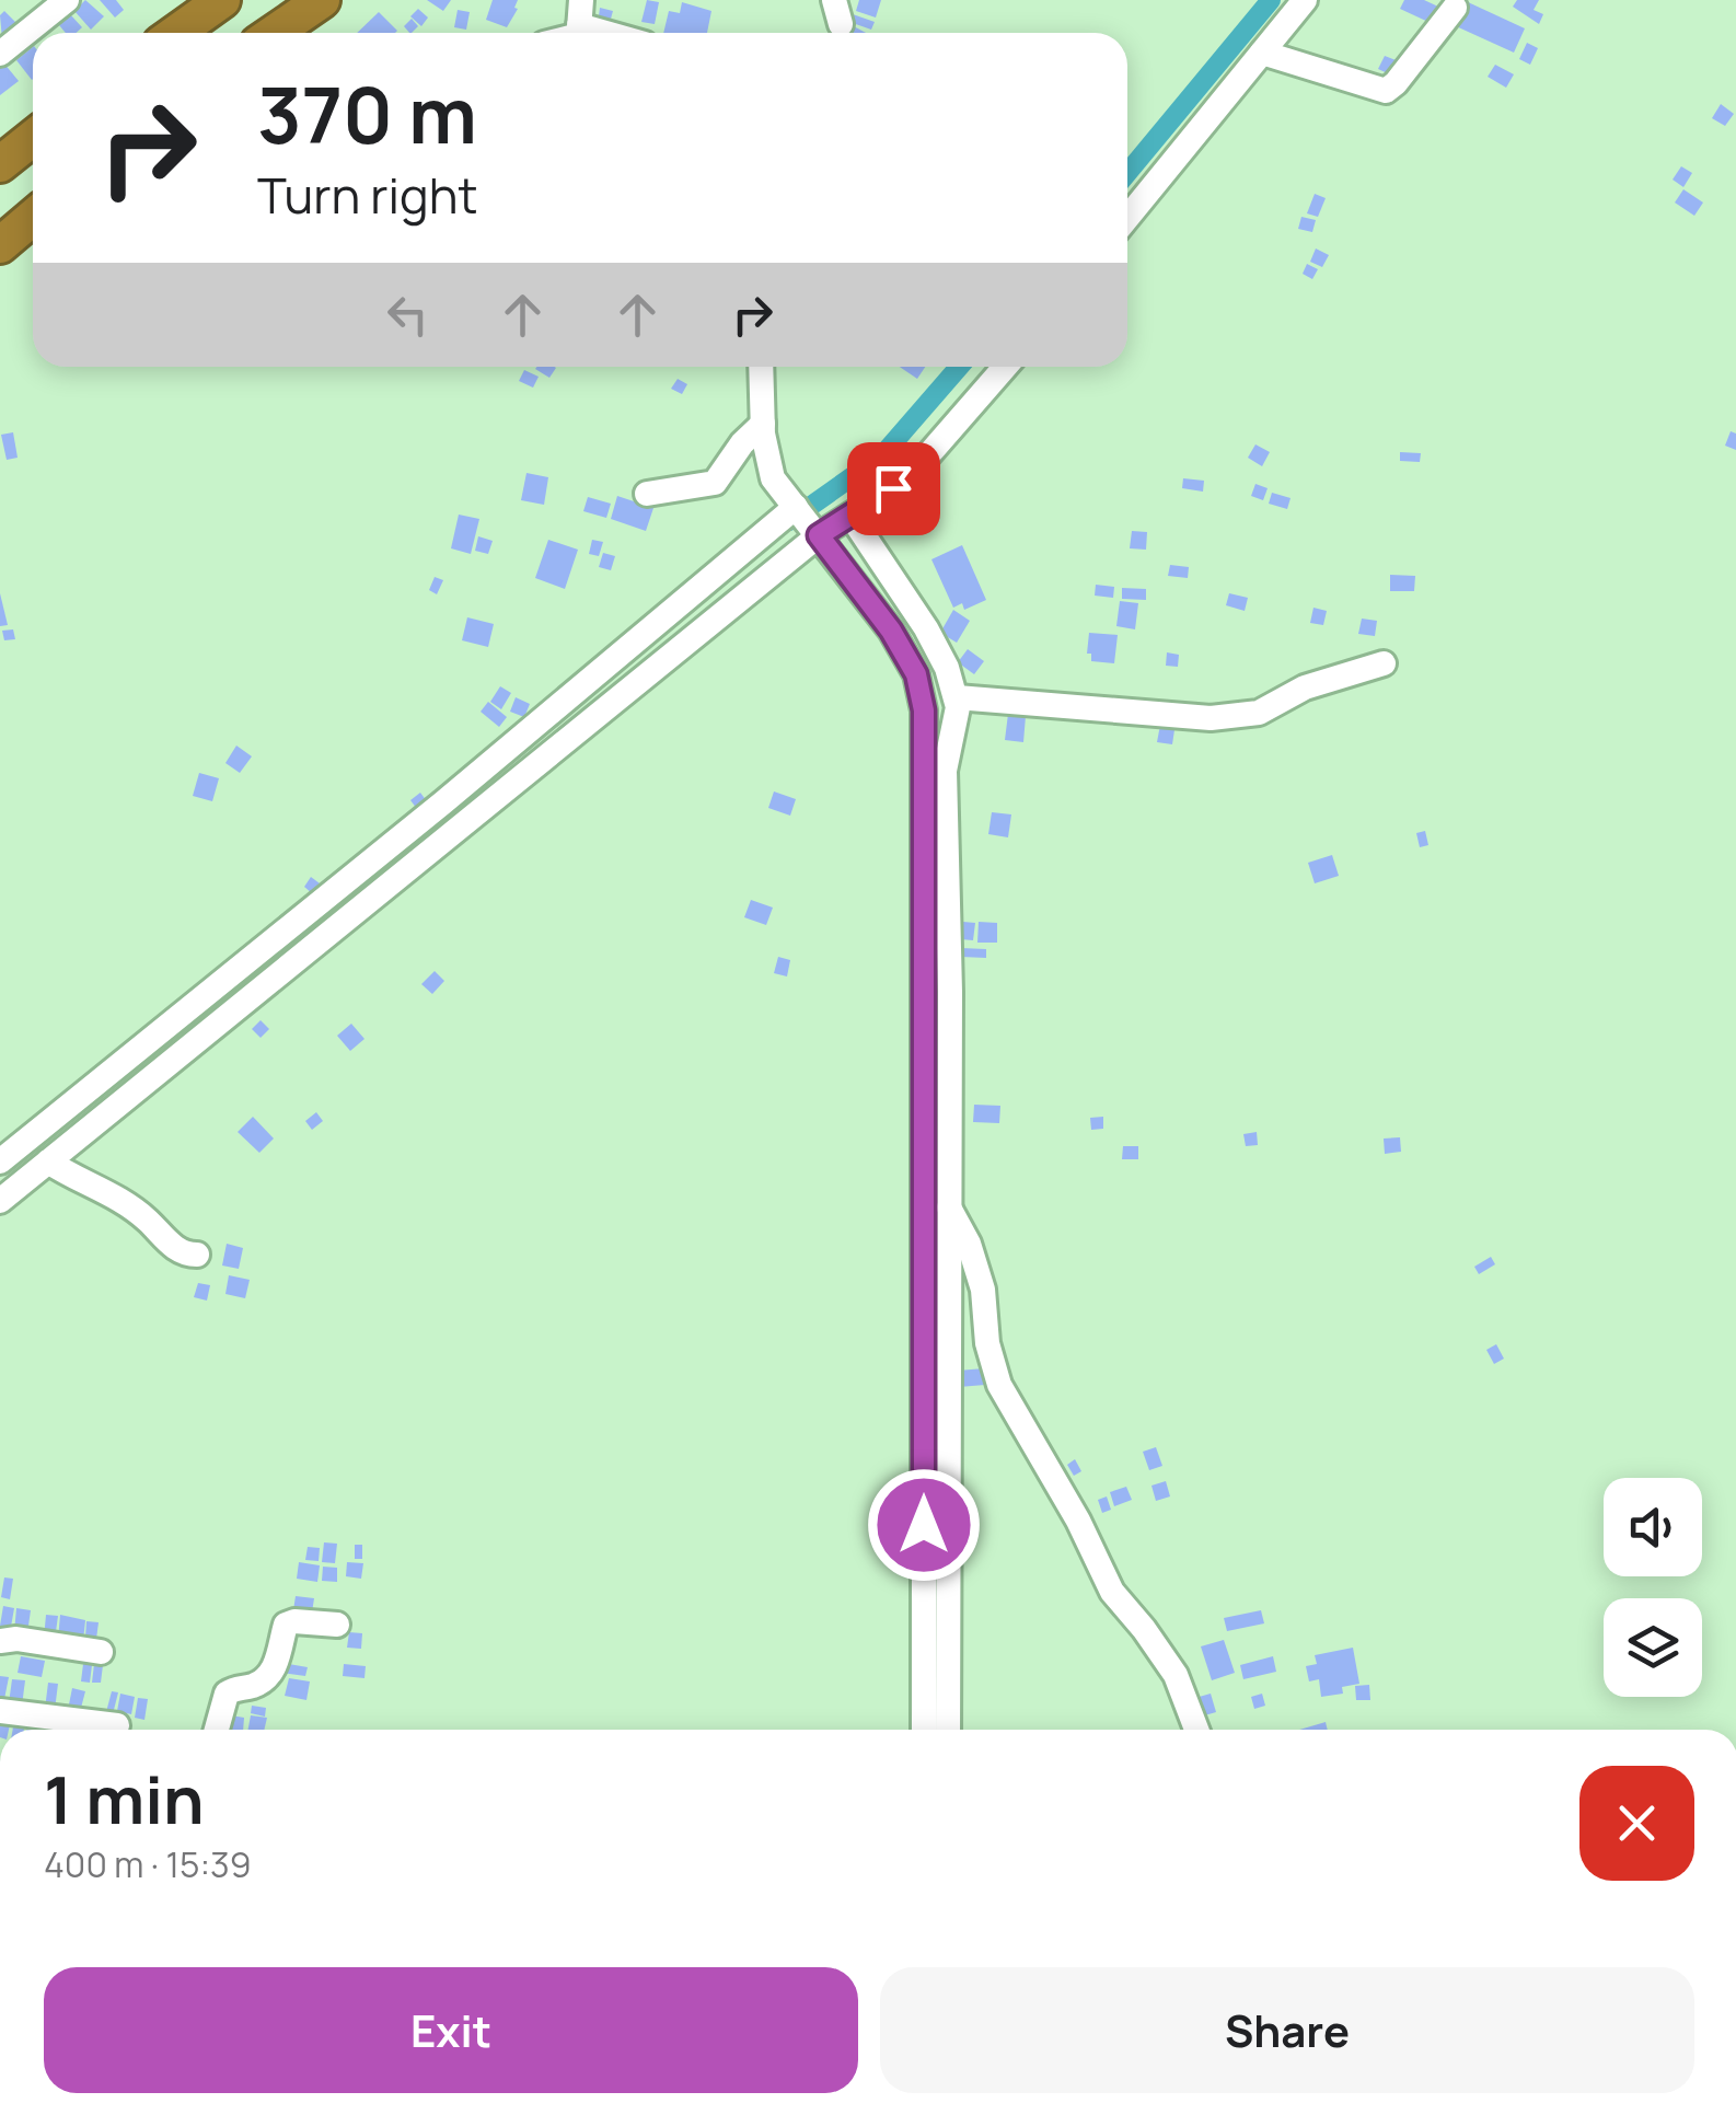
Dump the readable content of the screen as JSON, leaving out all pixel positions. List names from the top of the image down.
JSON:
{
  "page": {
    "turn": ["370 m", "Turn right"],
    "heading": ["1 min", "400 m · 15:39"],
    "buttons": ["Exit", "Share"]
  }
}
